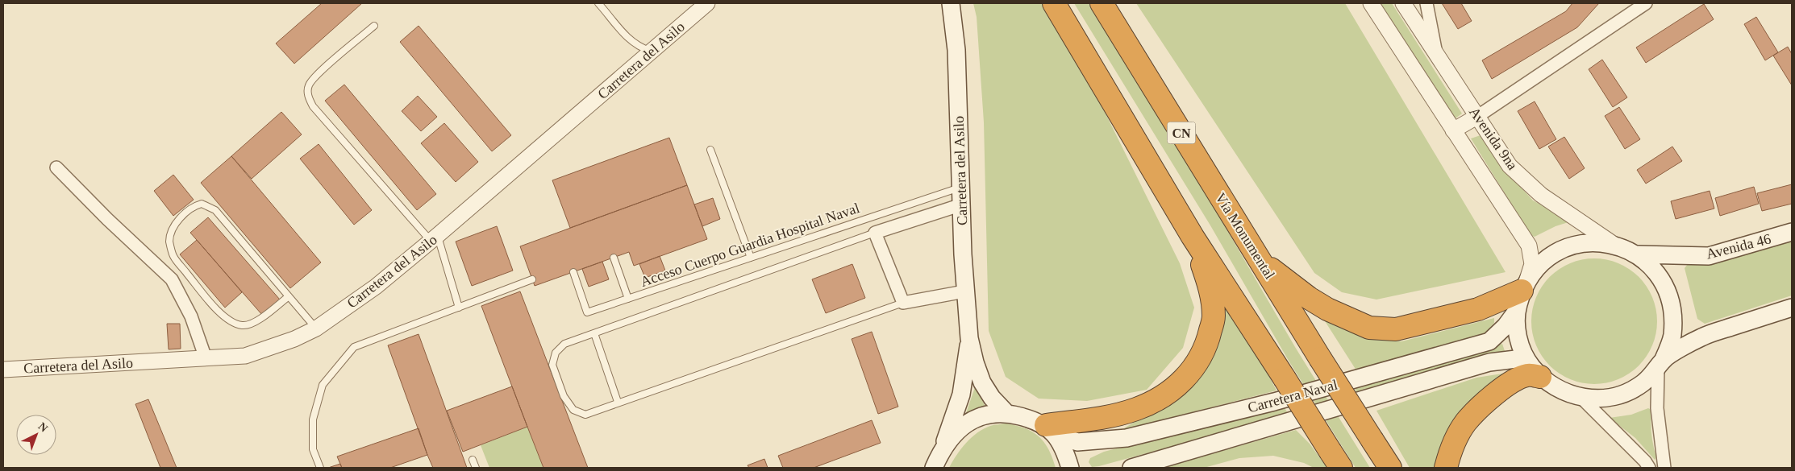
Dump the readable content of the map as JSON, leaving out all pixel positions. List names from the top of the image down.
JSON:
{
  "streets": {
    "highway": ["CN", "Vía Monumental"],
    "main road": ["Carretera del Asilo", "Avenida 46", "Carretera Naval"],
    "street": ["Avenida 9na"],
    "lane": ["Acceso Cuerpo Guardia Hospital Naval"]
  },
  "crossings": [
    ["Carretera del Asilo", "Acceso Cuerpo Guardia Hospital Naval"],
    ["Carretera del Asilo", "Carretera Naval"],
    ["Avenida 9na", "Carretera Naval"],
    ["Avenida 46", "Carretera Naval"]
  ],
  "north": "top right"
}
